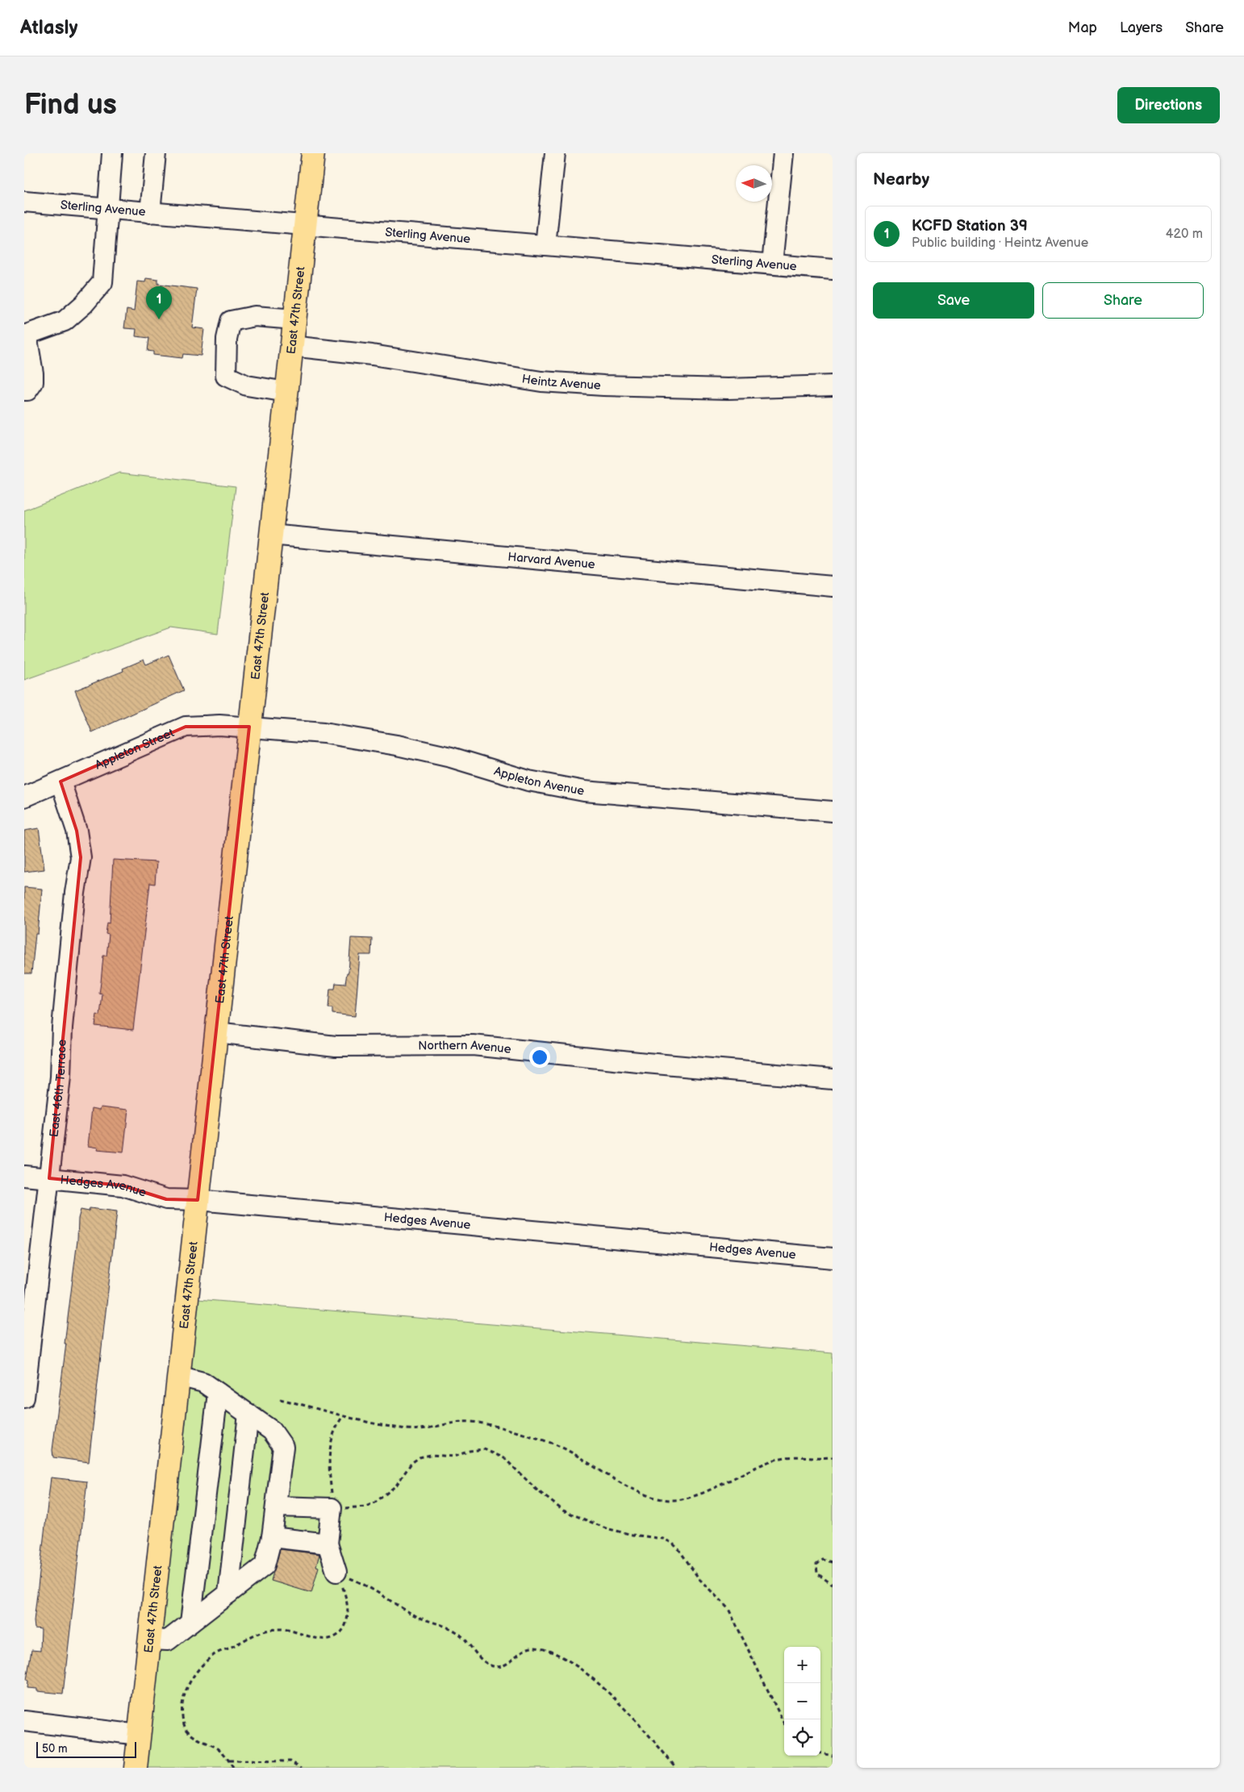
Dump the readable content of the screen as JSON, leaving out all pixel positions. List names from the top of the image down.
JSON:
{
  "streets": {
    "main road": ["East 47th Street"],
    "street": [
      "Sterling Avenue",
      "Heintz Avenue",
      "Harvard Avenue",
      "Appleton Street",
      "Appleton Avenue",
      "Northern Avenue",
      "East 46th Terrace",
      "Hedges Avenue"
    ]
  },
  "crossings": [
    ["Sterling Avenue", "East 47th Street"],
    ["East 47th Street", "Heintz Avenue"],
    ["East 47th Street", "Harvard Avenue"],
    ["East 47th Street", "Appleton Street"],
    ["East 47th Street", "Appleton Avenue"],
    ["East 47th Street", "Northern Avenue"],
    ["East 47th Street", "Hedges Avenue"],
    ["Appleton Street", "Appleton Avenue"],
    ["Appleton Street", "East 46th Terrace"],
    ["East 46th Terrace", "Hedges Avenue"]
  ],
  "scale_bar": "50 m",
  "north": "left",
  "page": {
    "header": "Atlasly",
    "nav": ["Map", "Layers", "Share"],
    "buttons": [
      "Directions",
      ["Save", "Share"]
    ],
    "title": "Find us",
    "heading": "Nearby",
    "list": [
      {
        "mark": "1",
        "name": "KCFD Station 39",
        "note": "Public building · Heintz Avenue",
        "value": "420 m"
      }
    ],
    "pins": "1",
    "map_buttons": ["+", "−"],
    "scale": "50 m"
  }
}
